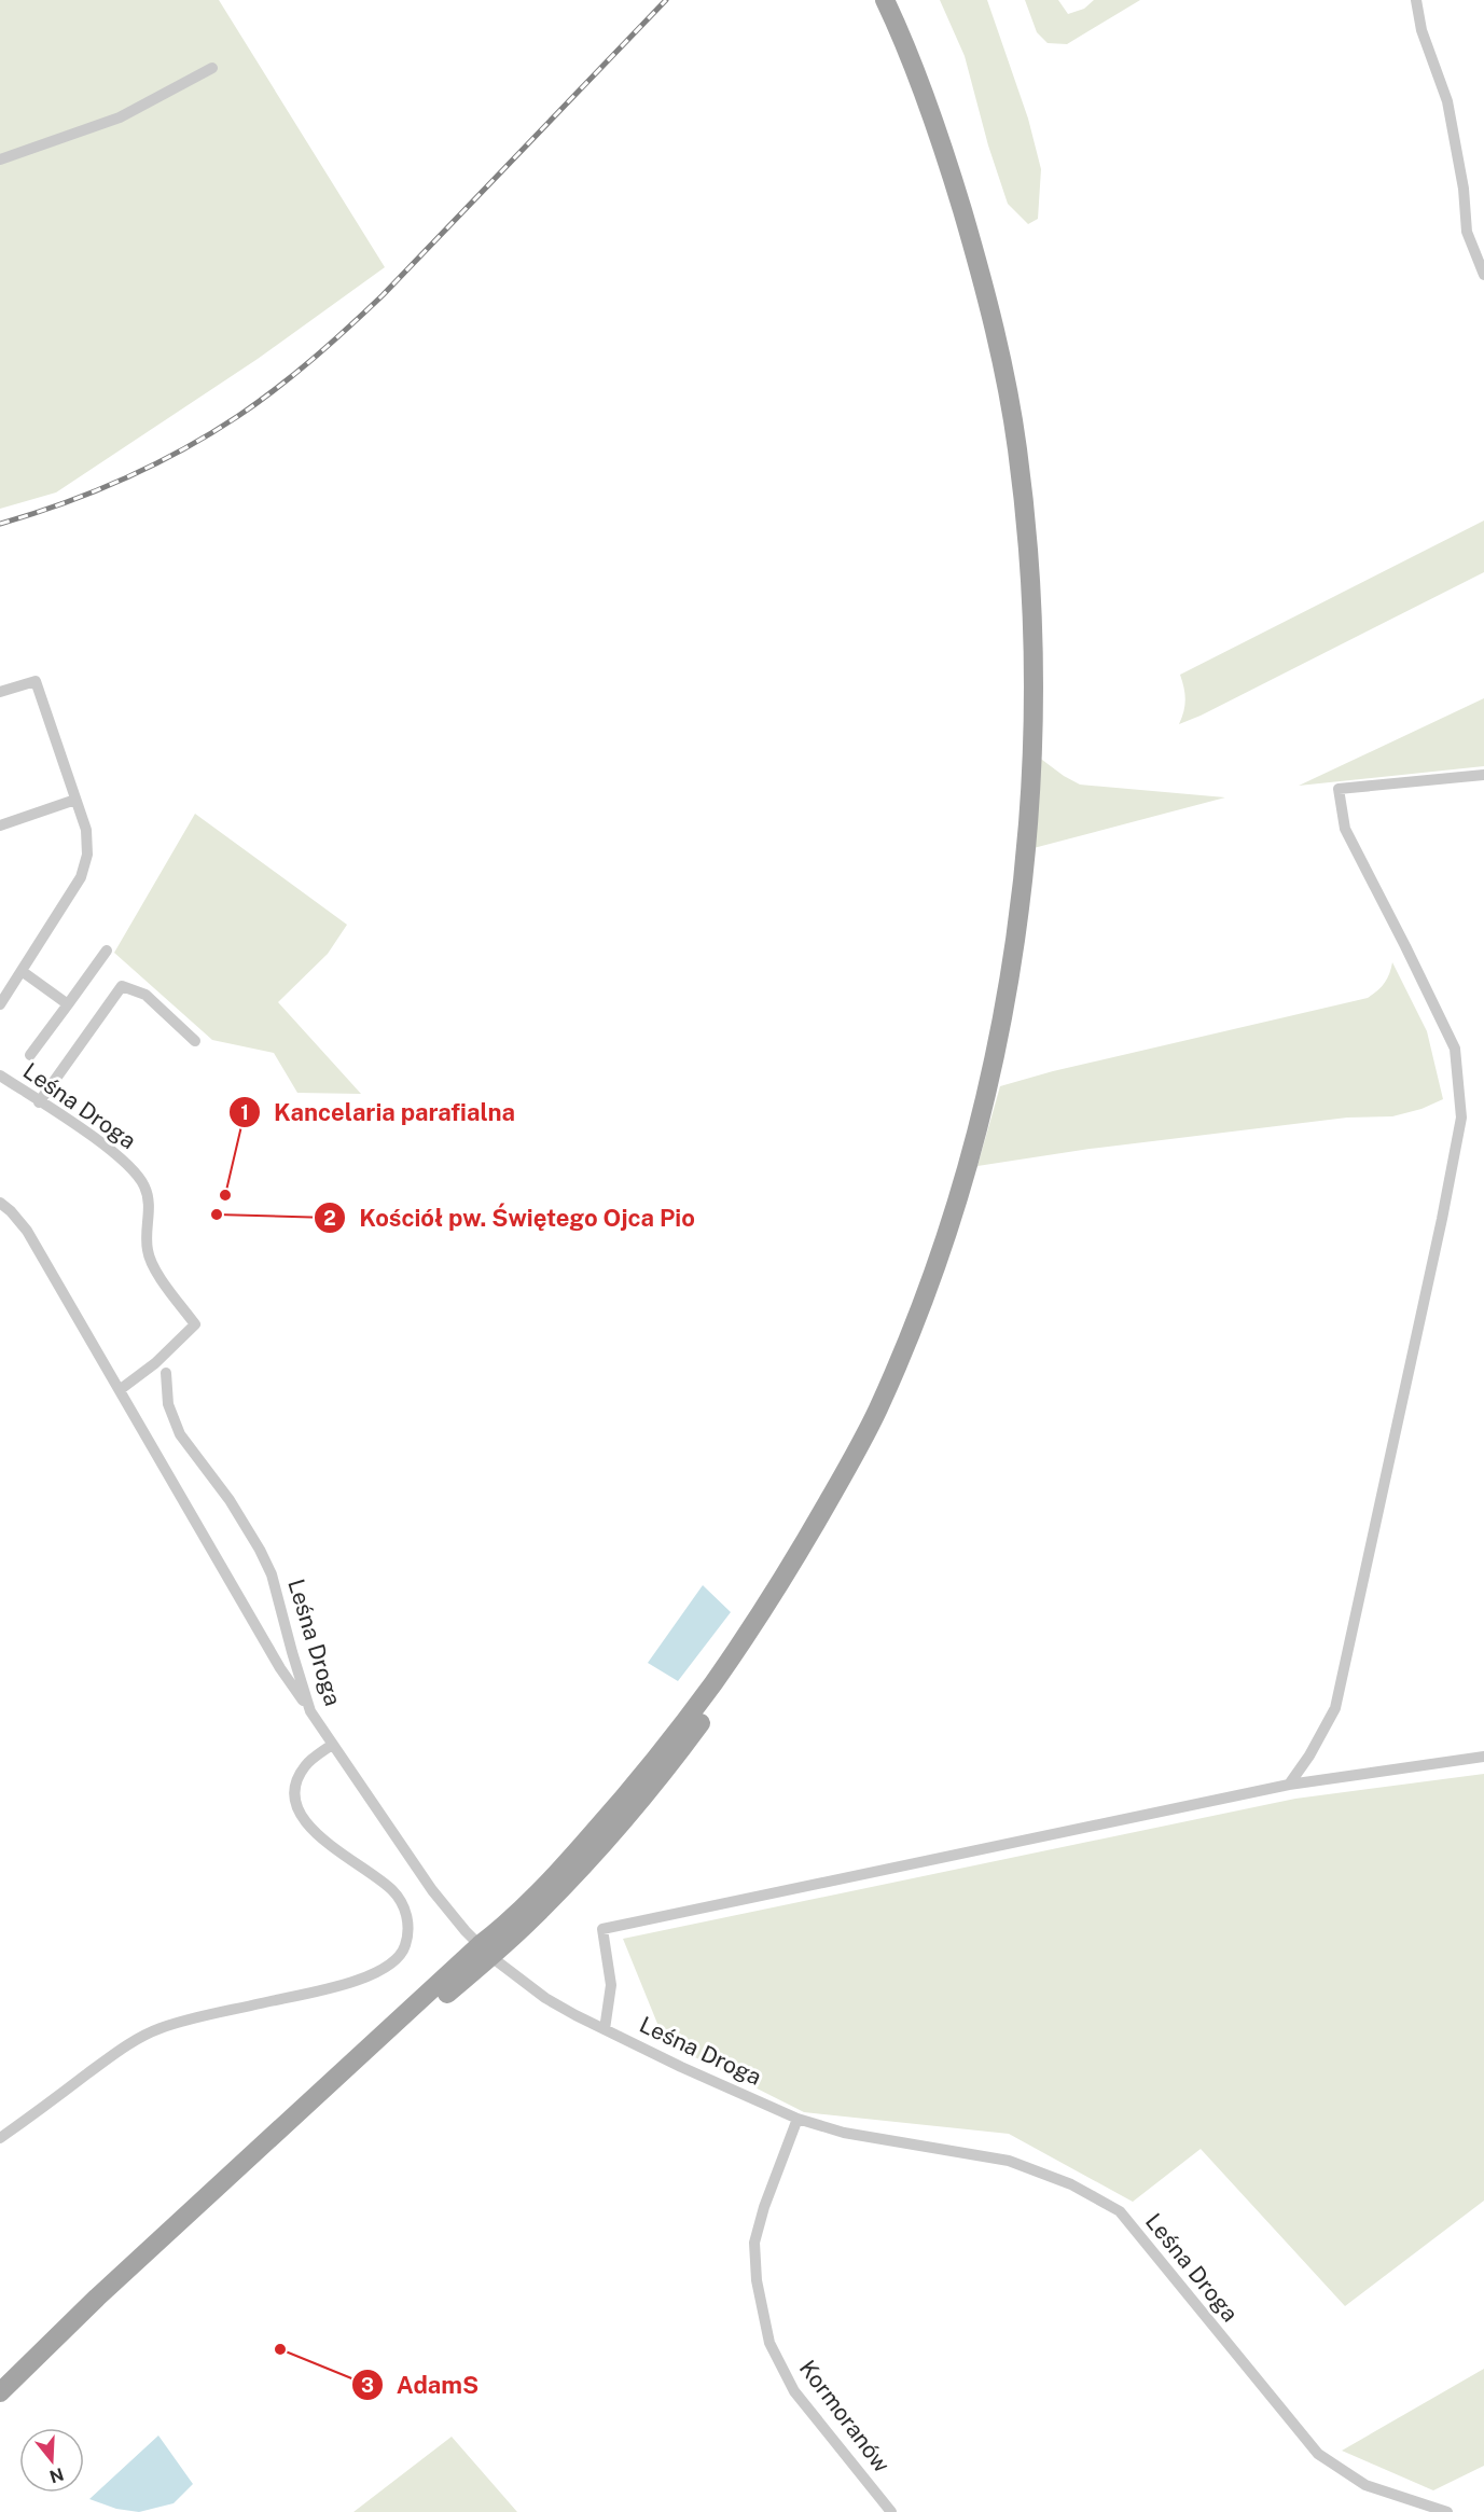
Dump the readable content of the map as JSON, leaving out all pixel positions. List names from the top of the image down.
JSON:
{
  "streets": {
    "street": ["Leśna Droga", "Kormoranów"]
  },
  "crossings": [
    ["Leśna Droga", "Kormoranów"]
  ],
  "places": ["Kancelaria parafialna", "Kościół pw. Świętego Ojca Pio", "AdamS"],
  "north": "bottom"
}
